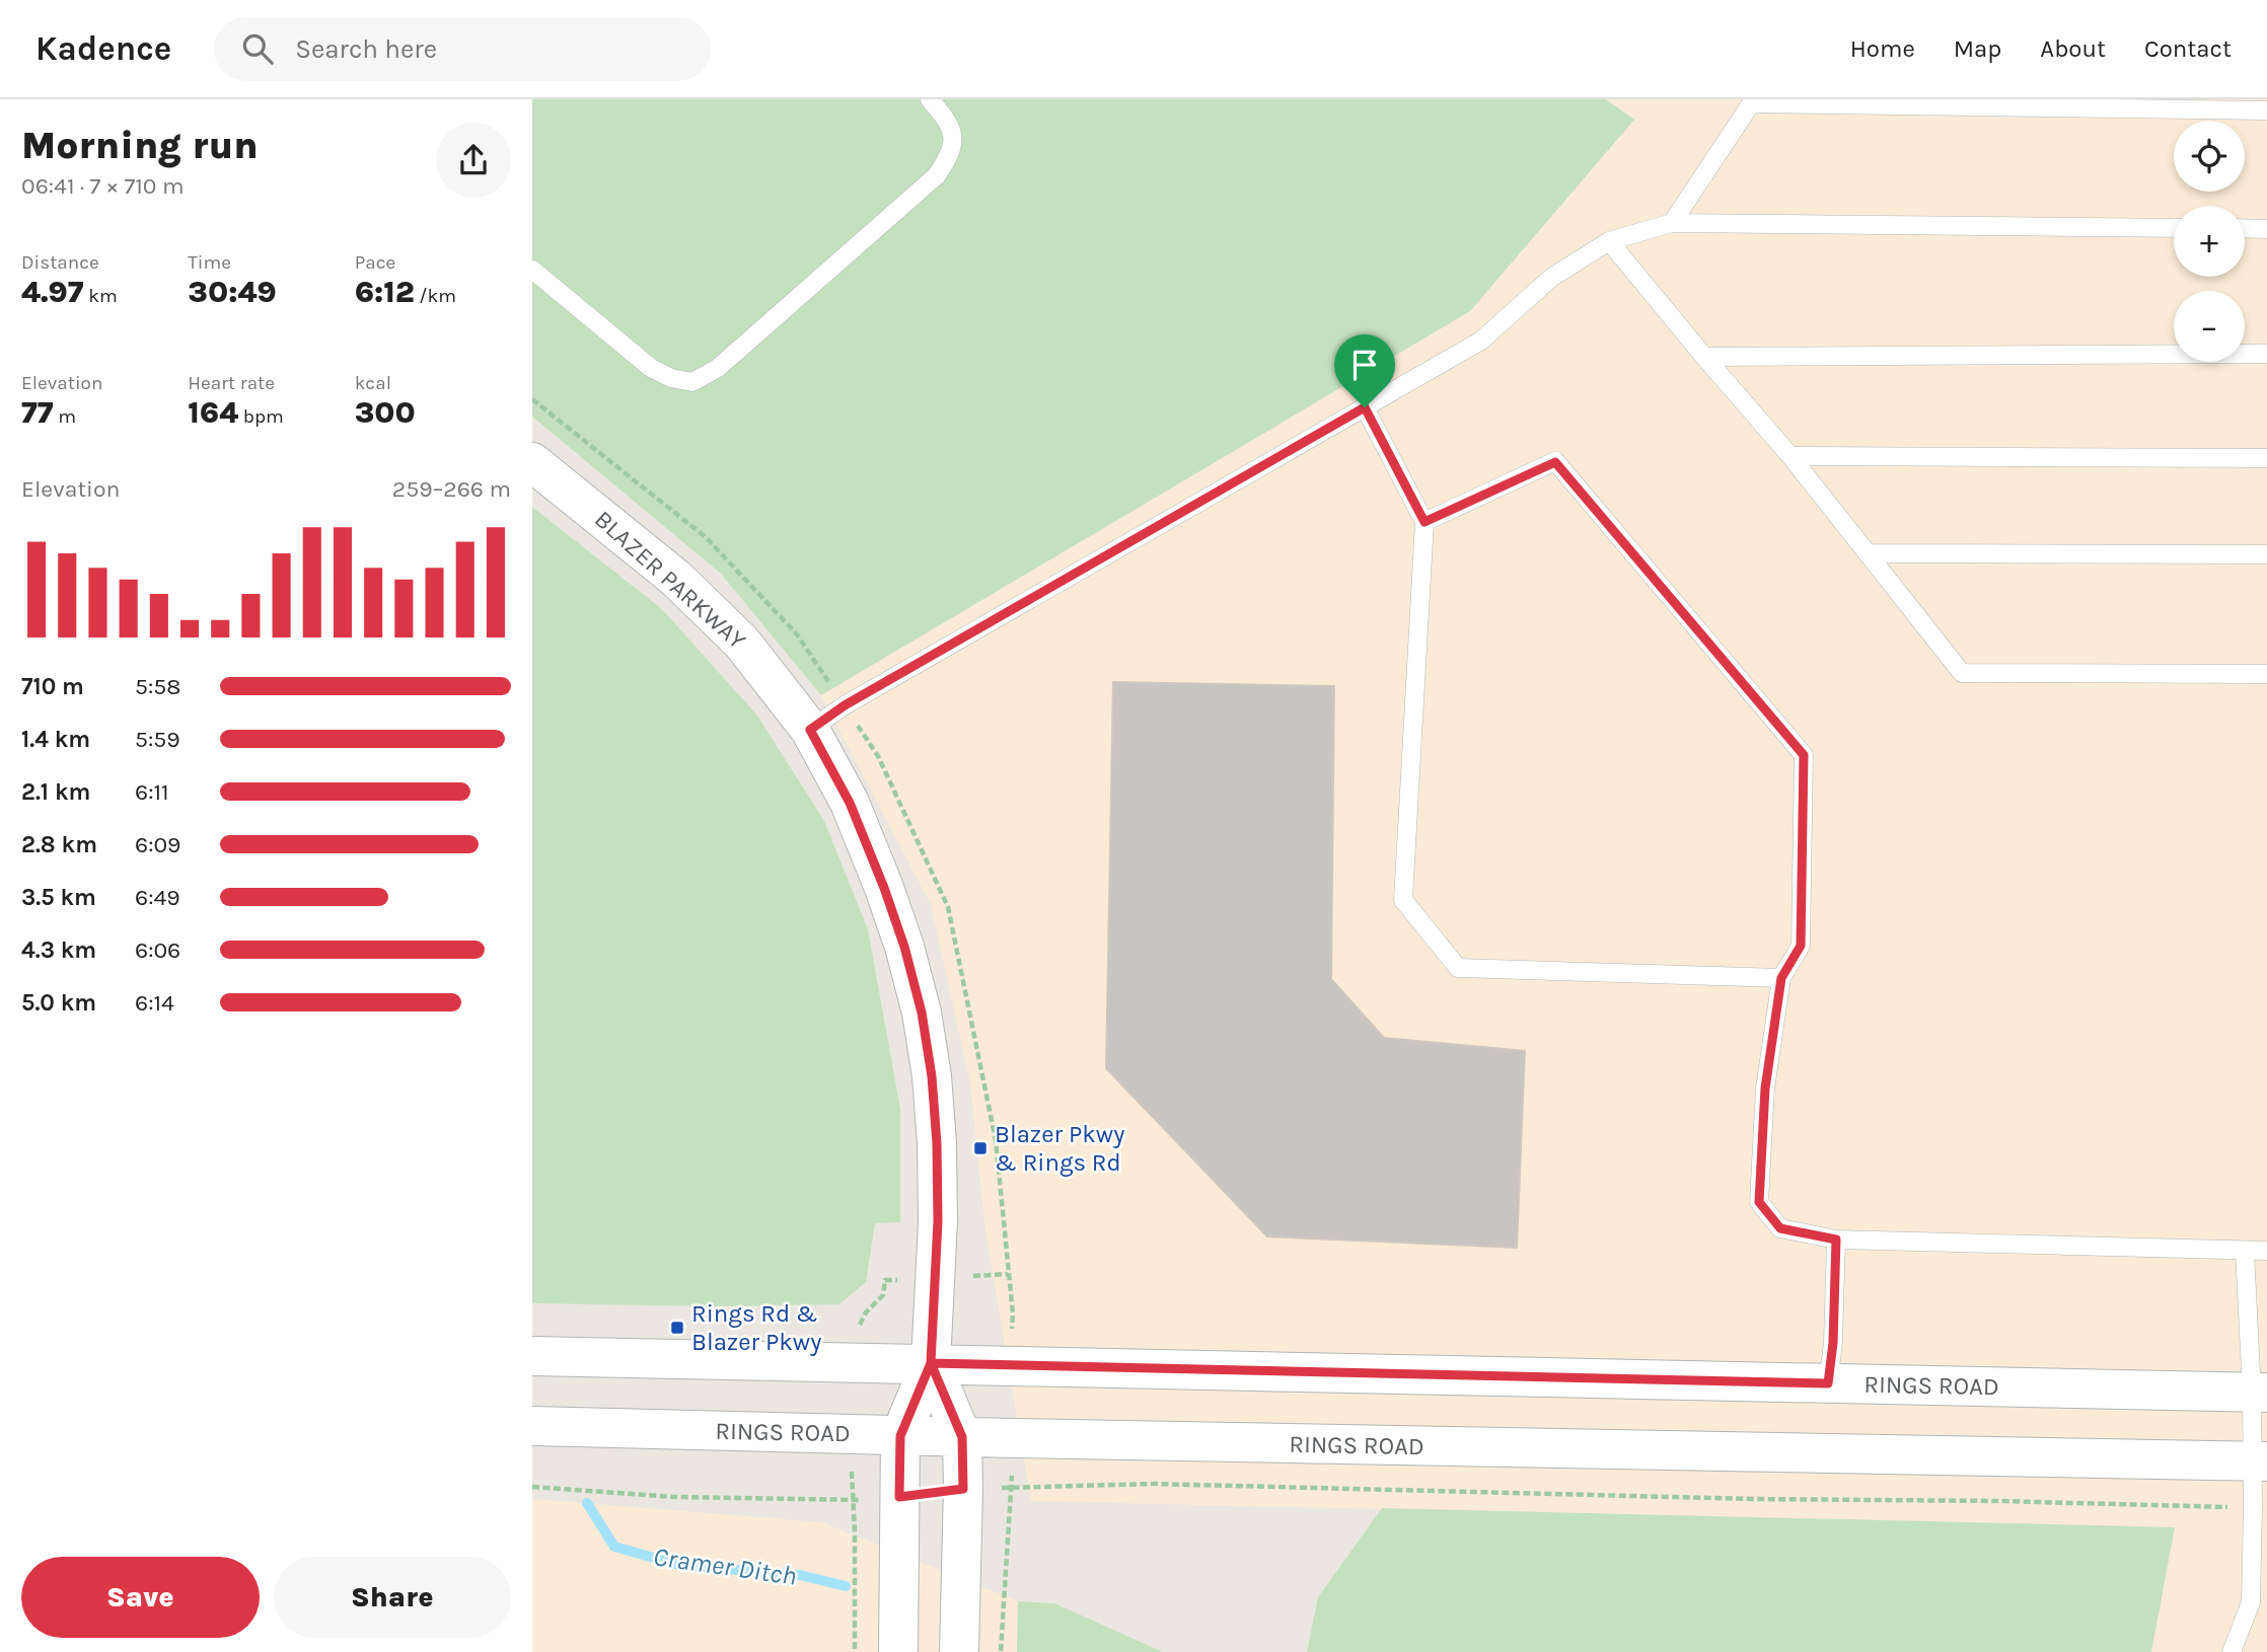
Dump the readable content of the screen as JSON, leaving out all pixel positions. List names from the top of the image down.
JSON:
{
  "streets": {
    "main road": ["BLAZER PARKWAY", "RINGS ROAD"]
  },
  "crossings": [
    ["BLAZER PARKWAY", "RINGS ROAD"]
  ],
  "water": ["Cramer Ditch"],
  "places": {
    "transit": ["Blazer Pkwy & Rings Rd", "Rings Rd & Blazer Pkwy"]
  },
  "page": {
    "header": "Kadence",
    "search": "Search here",
    "nav": [
      "Home",
      "Map",
      "About",
      "Contact"
    ],
    "heading": ["Morning run", "06:41 · 7 × 710 m"],
    "map_buttons": ["+", "−"],
    "stats": [
      ["Distance", "4.97 km"],
      ["Time", "30:49"],
      ["Pace", "6:12 /km"],
      ["Elevation", "77 m"],
      ["Heart rate", "164 bpm"],
      ["kcal", "300"]
    ],
    "chart": ["Elevation", "259–266 m"],
    "list": [
      {
        "name": "710 m",
        "note": "5:58"
      },
      {
        "name": "1.4 km",
        "note": "5:59"
      },
      {
        "name": "2.1 km",
        "note": "6:11"
      },
      {
        "name": "2.8 km",
        "note": "6:09"
      },
      {
        "name": "3.5 km",
        "note": "6:49"
      },
      {
        "name": "4.3 km",
        "note": "6:06"
      },
      {
        "name": "5.0 km",
        "note": "6:14"
      }
    ],
    "buttons": ["Save", "Share"]
  }
}
